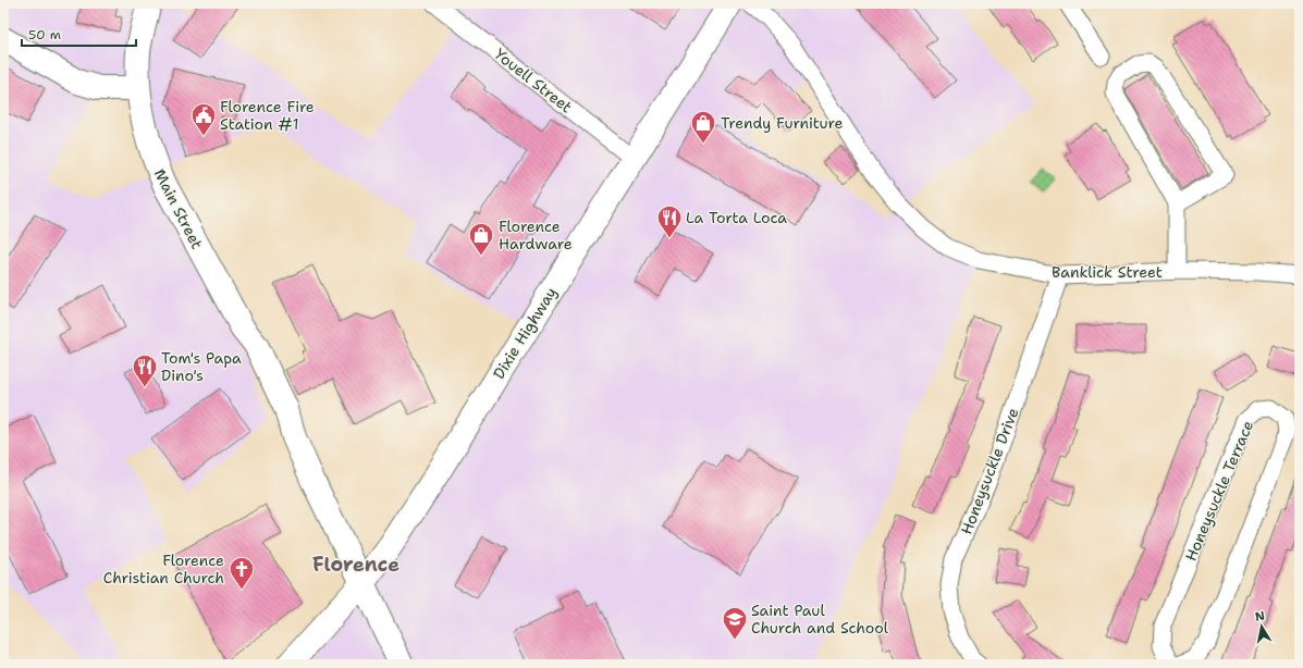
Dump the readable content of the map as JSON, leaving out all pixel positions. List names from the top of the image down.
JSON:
{
  "streets": {
    "main road": ["Main Street", "Dixie Highway"],
    "street": [
      "Youell Street",
      "Banklick Street",
      "Honeysuckle Drive",
      "Honeysuckle Terrace"
    ]
  },
  "crossings": [
    ["Youell Street", "Dixie Highway"],
    ["Main Street", "Dixie Highway"],
    ["Banklick Street", "Honeysuckle Drive"]
  ],
  "districts": ["Florence"],
  "places": {
    "public building": ["Florence Fire Station #1"],
    "shop": ["Trendy Furniture", "Florence Hardware"],
    "restaurant": ["La Torta Loca", "Tom's Papa Dino's"],
    "church": ["Florence Christian Church"],
    "school or university": ["Saint Paul Church and School"]
  },
  "scale_bar": "50 m",
  "north": "top"
}
